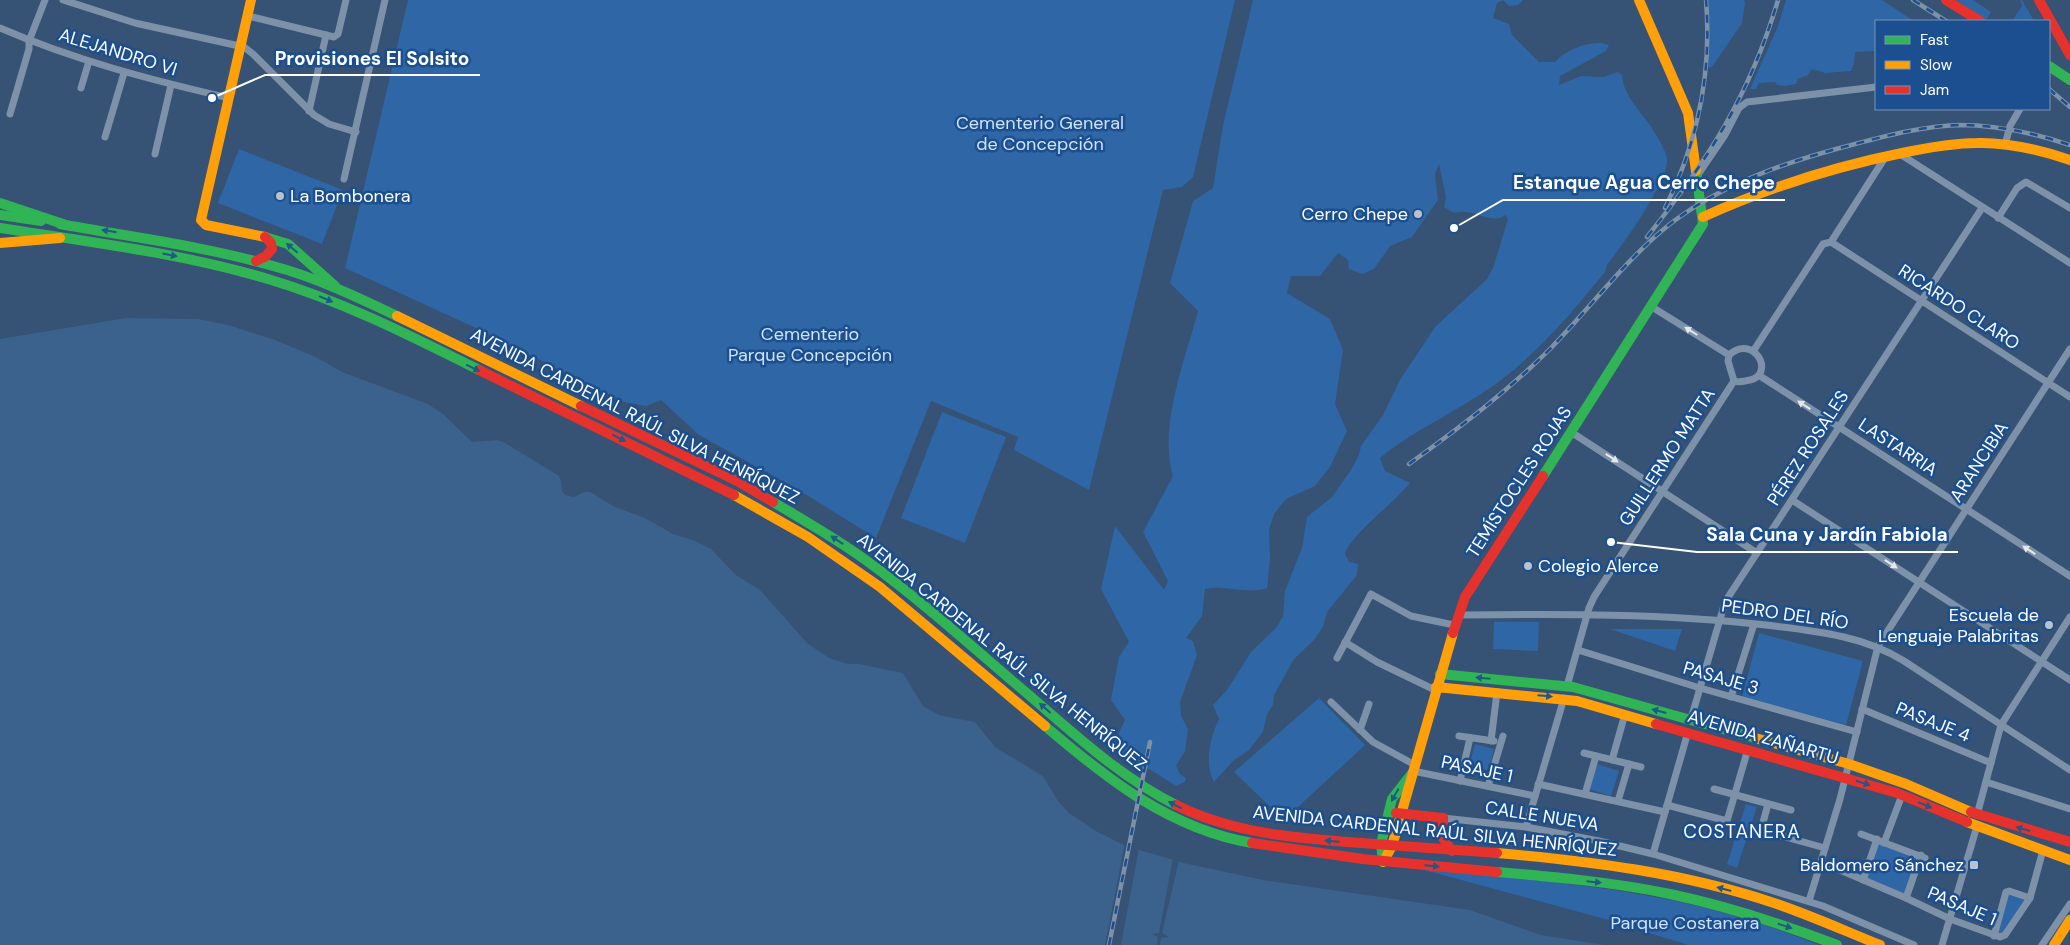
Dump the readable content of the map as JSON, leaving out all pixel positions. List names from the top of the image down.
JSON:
{
  "streets": {
    "main road": [
      "AVENIDA CARDENAL RAÚL SILVA HENRÍQUEZ",
      "TEMÍSTOCLES ROJAS",
      "AVENIDA ZAÑARTU",
      "CALLE NUEVA"
    ],
    "street": [
      "ALEJANDRO VI",
      "RICARDO CLARO",
      "LASTARRIA",
      "PÉREZ ROSALES",
      "GUILLERMO MATTA",
      "ARANCIBIA",
      "PEDRO DEL RÍO",
      "PASAJE 3",
      "PASAJE 4",
      "PASAJE 1"
    ]
  },
  "crossings": [
    ["RICARDO CLARO", "PÉREZ ROSALES"],
    ["RICARDO CLARO", "ARANCIBIA"],
    ["AVENIDA CARDENAL RAÚL SILVA HENRÍQUEZ", "TEMÍSTOCLES ROJAS"],
    ["LASTARRIA", "PÉREZ ROSALES"],
    ["LASTARRIA", "GUILLERMO MATTA"],
    ["LASTARRIA", "ARANCIBIA"],
    ["PÉREZ ROSALES", "PEDRO DEL RÍO"],
    ["PÉREZ ROSALES", "PASAJE 3"],
    ["PÉREZ ROSALES", "AVENIDA ZAÑARTU"],
    ["GUILLERMO MATTA", "PEDRO DEL RÍO"],
    ["GUILLERMO MATTA", "PASAJE 3"],
    ["GUILLERMO MATTA", "AVENIDA ZAÑARTU"],
    ["ARANCIBIA", "PEDRO DEL RÍO"],
    ["ARANCIBIA", "PASAJE 3"],
    ["ARANCIBIA", "PASAJE 4"],
    ["ARANCIBIA", "AVENIDA ZAÑARTU"],
    ["ARANCIBIA", "PASAJE 1"],
    ["ARANCIBIA", "CALLE NUEVA"],
    ["TEMÍSTOCLES ROJAS", "PEDRO DEL RÍO"],
    ["TEMÍSTOCLES ROJAS", "AVENIDA ZAÑARTU"],
    ["TEMÍSTOCLES ROJAS", "PASAJE 1"],
    ["TEMÍSTOCLES ROJAS", "CALLE NUEVA"],
    ["AVENIDA ZAÑARTU", "PASAJE 1"]
  ],
  "one_way": ["LASTARRIA"],
  "districts": ["COSTANERA"],
  "parks": ["Cementerio General de Concepción", "Cementerio Parque Concepción", "Parque Costanera"],
  "places": {
    "other": [
      "Provisiones El Solsito",
      "La Bombonera",
      "Cerro Chepe",
      "Estanque Agua Cerro Chepe",
      "Sala Cuna y Jardín Fabiola",
      "Colegio Alerce",
      "Escuela de Lenguaje Palabritas"
    ],
    "transit": ["Baldomero Sánchez"]
  },
  "legend": ["Fast", "Slow", "Jam"]
}
